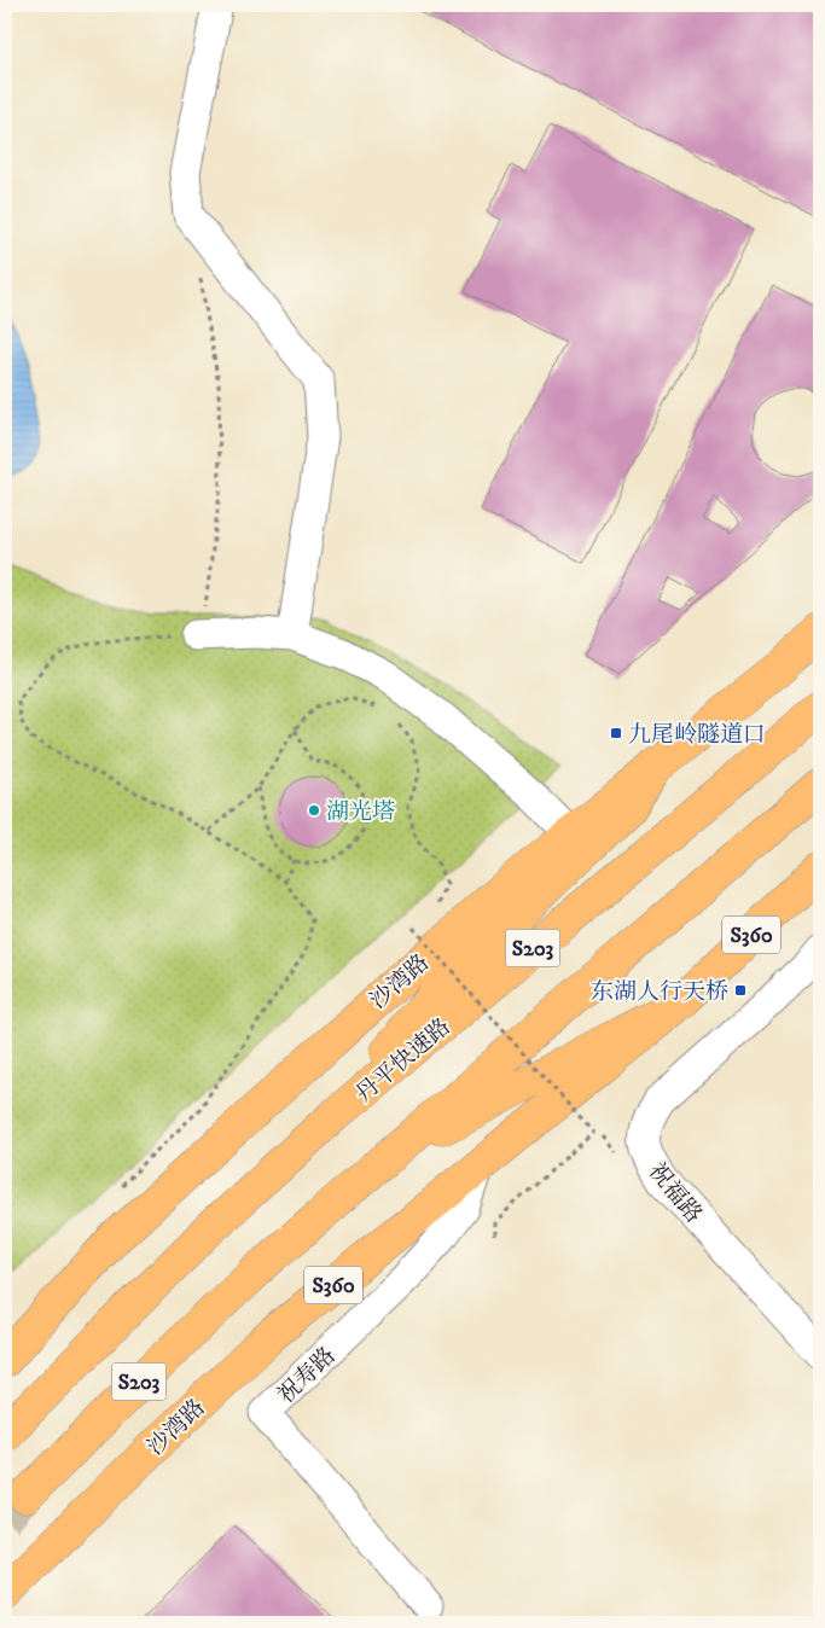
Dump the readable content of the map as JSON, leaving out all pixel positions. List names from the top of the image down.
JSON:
{
  "streets": {
    "main road": [
      "S360",
      "S203",
      "沙湾路",
      "丹平快速路"
    ],
    "street": ["祝福路", "祝寿路"]
  },
  "crossings": [
    ["沙湾路", "祝寿路"]
  ],
  "places": {
    "transit": ["九尾岭隧道口", "东湖人行天桥"],
    "other": ["湖光塔"]
  }
}
